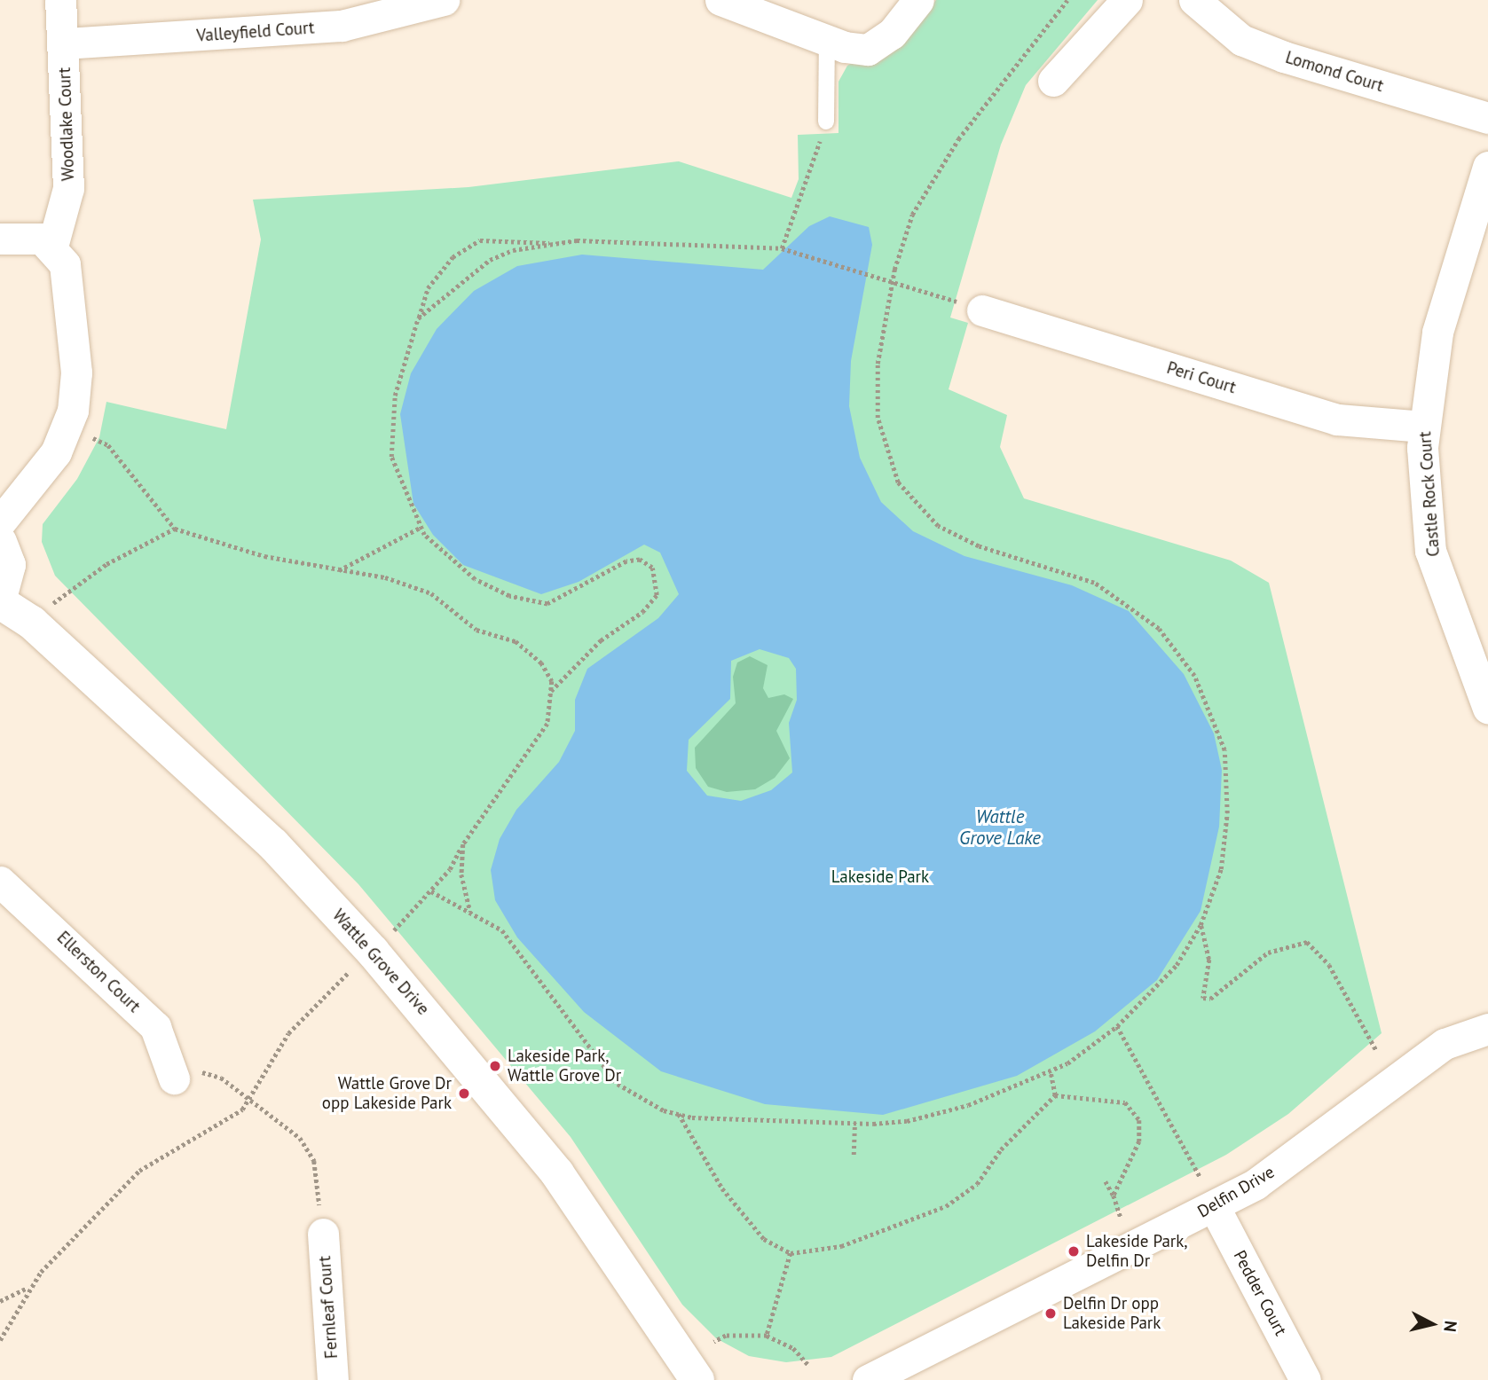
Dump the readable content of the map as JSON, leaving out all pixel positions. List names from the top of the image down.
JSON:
{
  "streets": {
    "street": [
      "Valleyfield Court",
      "Lomond Court",
      "Woodlake Court",
      "Peri Court",
      "Castle Rock Court",
      "Wattle Grove Drive",
      "Ellerston Court",
      "Delfin Drive",
      "Pedder Court",
      "Fernleaf Court"
    ]
  },
  "crossings": [
    ["Valleyfield Court", "Woodlake Court"],
    ["Peri Court", "Castle Rock Court"],
    ["Delfin Drive", "Pedder Court"]
  ],
  "water": ["Wattle Grove Lake"],
  "parks": ["Lakeside Park"],
  "places": [
    "Lakeside Park, Wattle Grove Dr",
    "Wattle Grove Dr opp Lakeside Park",
    "Lakeside Park, Delfin Dr",
    "Delfin Dr opp Lakeside Park"
  ],
  "north": "right"
}
